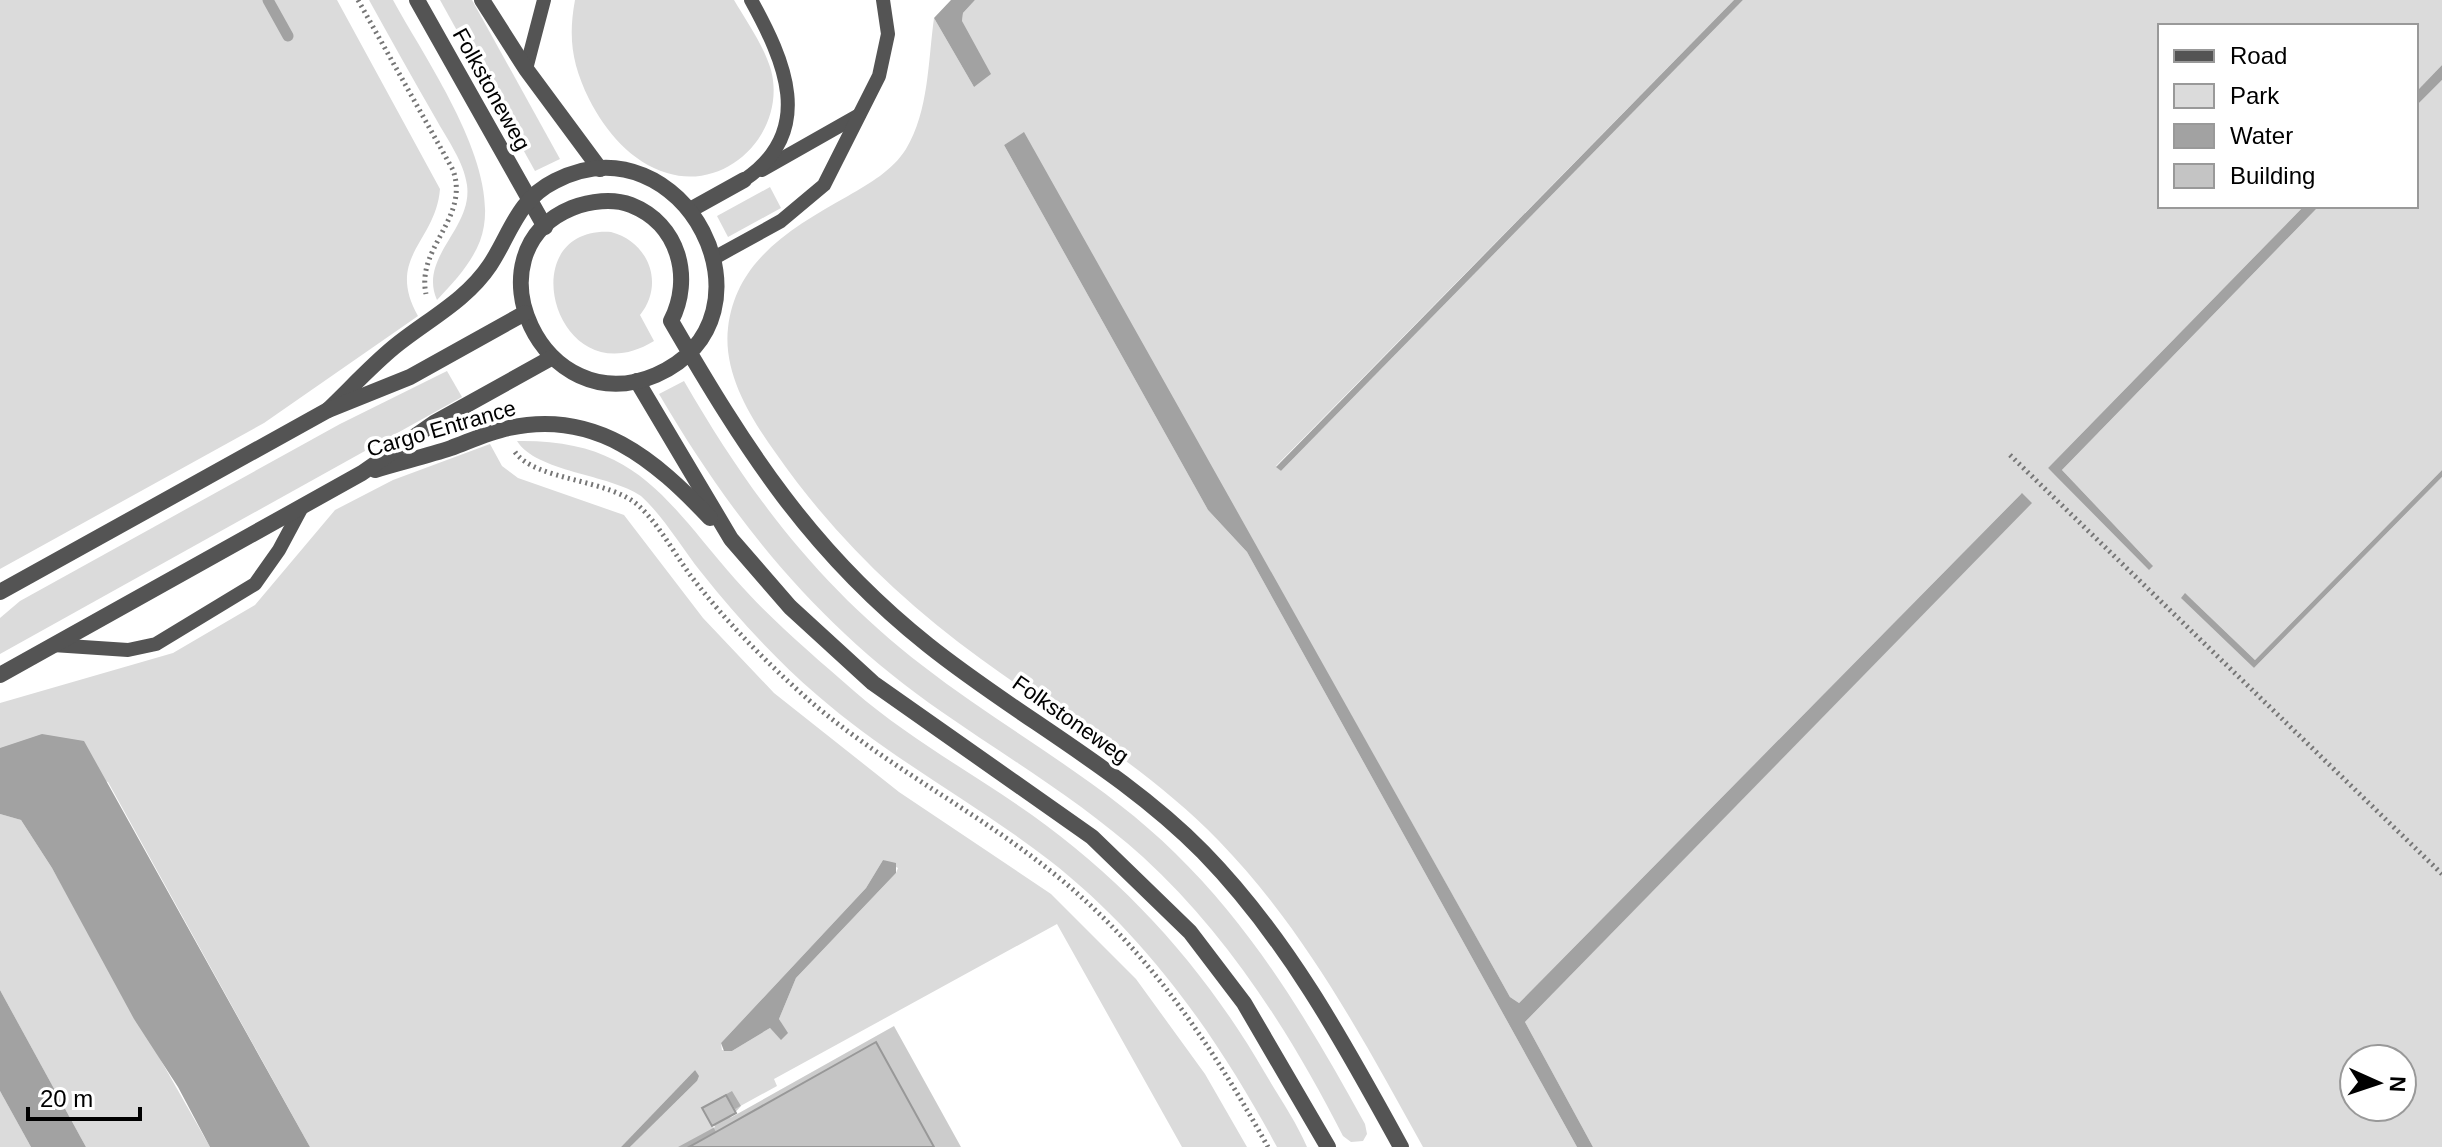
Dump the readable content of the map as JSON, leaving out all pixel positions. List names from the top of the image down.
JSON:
{
  "streets": {
    "street": ["Folkstoneweg", "Cargo Entrance"]
  },
  "crossings": [
    ["Folkstoneweg", "Cargo Entrance"]
  ],
  "legend": [
    "Road",
    "Park",
    "Water",
    "Building"
  ],
  "scale_bar": "20 m",
  "north": "right"
}
